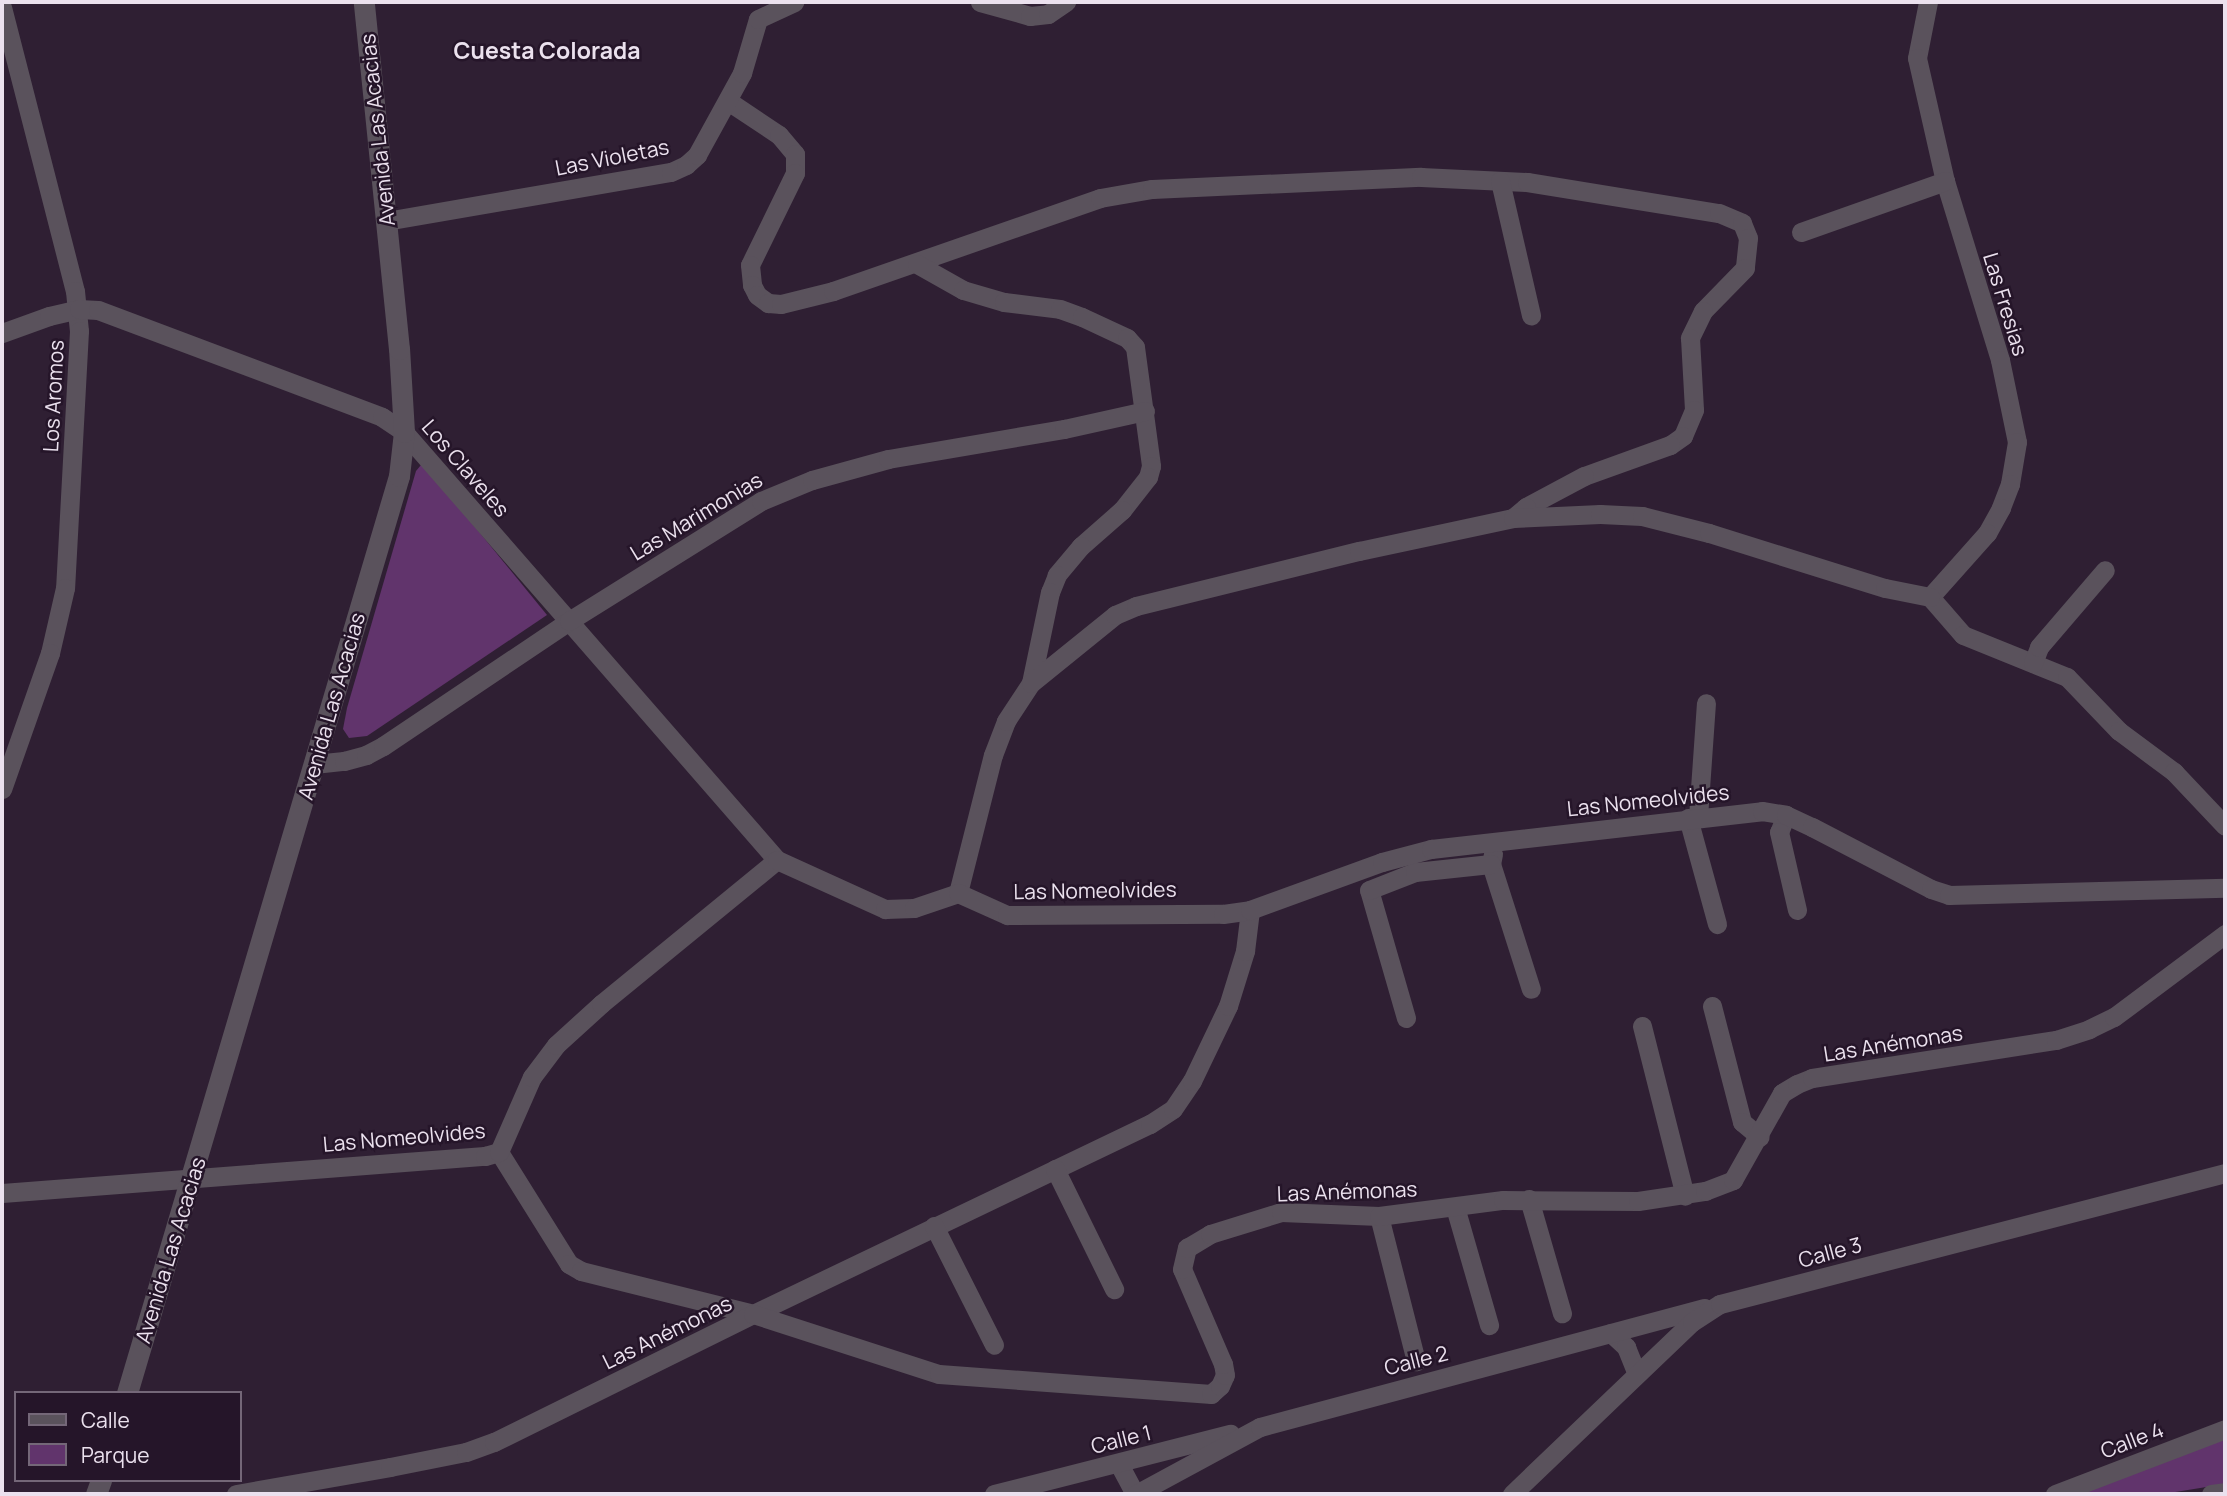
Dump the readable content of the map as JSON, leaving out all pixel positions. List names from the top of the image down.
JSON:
{
  "streets": {
    "street": [
      "Avenida Las Acacias",
      "Las Violetas",
      "Las Fresias",
      "Los Aromos",
      "Los Claveles",
      "Las Marimonias",
      "Las Nomeolvides",
      "Las Anémonas",
      "Calle 3",
      "Calle 2",
      "Calle 1",
      "Calle 4"
    ]
  },
  "crossings": [
    ["Avenida Las Acacias", "Las Violetas"],
    ["Avenida Las Acacias", "Los Claveles"],
    ["Avenida Las Acacias", "Las Marimonias"],
    ["Avenida Las Acacias", "Las Nomeolvides"],
    ["Los Aromos", "Los Claveles"],
    ["Los Claveles", "Las Marimonias"],
    ["Los Claveles", "Las Nomeolvides"],
    ["Calle 3", "Calle 2"],
    ["Calle 2", "Calle 1"]
  ],
  "districts": ["Cuesta Colorada"],
  "legend": ["Calle", "Parque"]
}
